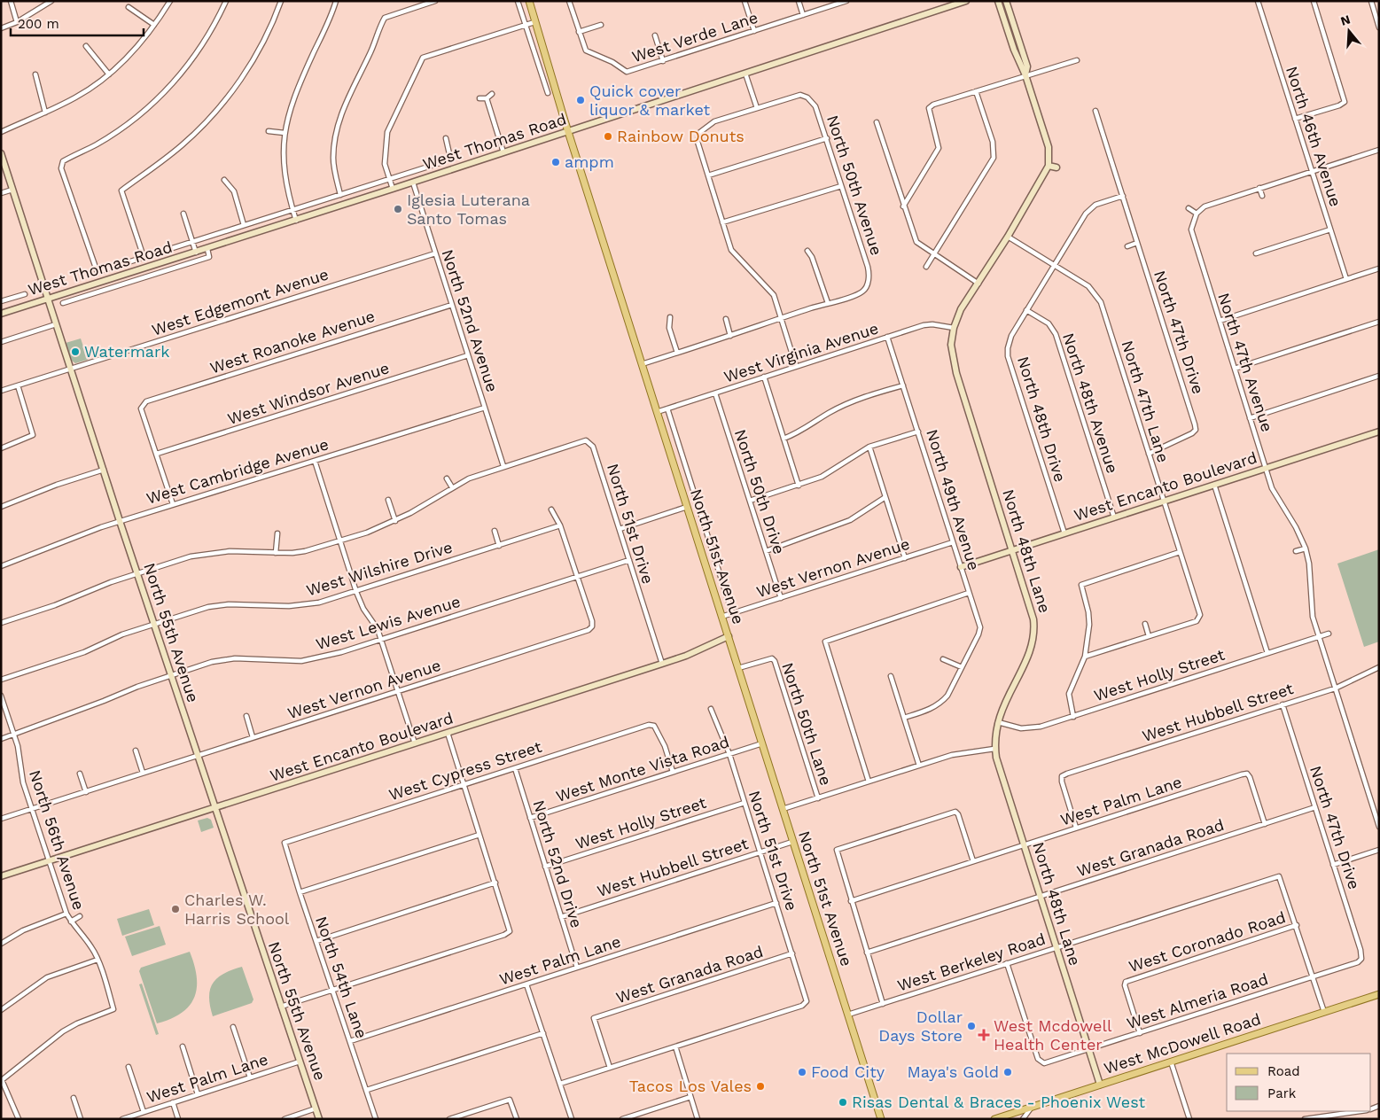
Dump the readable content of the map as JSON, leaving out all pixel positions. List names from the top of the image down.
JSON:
{
  "streets": {
    "main road": ["North 51st Avenue", "West McDowell Road"],
    "street": [
      "West Verde Lane",
      "North 46th Avenue",
      "West Thomas Road",
      "North 50th Avenue",
      "West Edgemont Avenue",
      "North 52nd Avenue",
      "North 47th Drive",
      "West Roanoke Avenue",
      "West Virginia Avenue",
      "North 47th Avenue",
      "West Windsor Avenue",
      "North 47th Lane",
      "North 48th Avenue",
      "North 48th Drive",
      "West Cambridge Avenue",
      "West Encanto Boulevard",
      "North 50th Drive",
      "North 49th Avenue",
      "North 51st Drive",
      "North 48th Lane",
      "West Vernon Avenue",
      "West Wilshire Drive",
      "West Lewis Avenue",
      "North 55th Avenue",
      "West Holly Street",
      "West Hubbell Street",
      "North 50th Lane",
      "West Monte Vista Road",
      "West Cypress Street",
      "West Palm Lane",
      "North 56th Avenue",
      "West Granada Road",
      "North 52nd Drive",
      "West Coronado Road",
      "West Berkeley Road",
      "North 54th Lane",
      "West Almeria Road"
    ]
  },
  "crossings": [
    ["West Thomas Road", "North 52nd Avenue"],
    ["West Thomas Road", "North 51st Avenue"],
    ["West Thomas Road", "North 55th Avenue"],
    ["West Edgemont Avenue", "North 52nd Avenue"],
    ["West Edgemont Avenue", "North 55th Avenue"],
    ["North 52nd Avenue", "West Roanoke Avenue"],
    ["North 52nd Avenue", "West Windsor Avenue"],
    ["North 52nd Avenue", "West Cambridge Avenue"],
    ["North 52nd Avenue", "North 51st Drive"],
    ["North 47th Drive", "North 47th Lane"],
    ["North 47th Drive", "North 48th Drive"],
    ["North 47th Drive", "West Hubbell Street"],
    ["North 47th Drive", "West Granada Road"],
    ["North 47th Drive", "West Almeria Road"],
    ["West Roanoke Avenue", "West Windsor Avenue"],
    ["West Virginia Avenue", "North 50th Drive"],
    ["West Virginia Avenue", "North 49th Avenue"],
    ["West Virginia Avenue", "North 48th Lane"],
    ["West Virginia Avenue", "North 51st Avenue"],
    ["North 47th Avenue", "West Encanto Boulevard"],
    ["North 47th Avenue", "West Holly Street"],
    ["North 47th Avenue", "West Hubbell Street"],
    ["North 47th Lane", "North 48th Drive"],
    ["North 47th Lane", "West Encanto Boulevard"],
    ["North 47th Lane", "North 48th Lane"],
    ["North 48th Avenue", "North 48th Drive"],
    ["North 48th Avenue", "West Encanto Boulevard"],
    ["North 48th Drive", "West Encanto Boulevard"],
    ["West Cambridge Avenue", "North 55th Avenue"],
    ["West Encanto Boulevard", "North 49th Avenue"],
    ["West Encanto Boulevard", "North 51st Drive"],
    ["West Encanto Boulevard", "North 48th Lane"],
    ["West Encanto Boulevard", "North 51st Avenue"],
    ["West Encanto Boulevard", "North 55th Avenue"],
    ["West Encanto Boulevard", "North 56th Avenue"],
    ["North 50th Drive", "West Vernon Avenue"],
    ["North 49th Avenue", "West Vernon Avenue"],
    ["North 51st Drive", "West Lewis Avenue"],
    ["North 51st Drive", "West Holly Street"],
    ["North 51st Drive", "West Hubbell Street"],
    ["North 51st Drive", "West Monte Vista Road"],
    ["North 51st Drive", "West Palm Lane"],
    ["North 51st Drive", "West Granada Road"],
    ["North 48th Lane", "West Holly Street"],
    ["North 48th Lane", "West Palm Lane"],
    ["North 48th Lane", "West Granada Road"],
    ["North 48th Lane", "West Berkeley Road"],
    ["North 48th Lane", "West Almeria Road"],
    ["North 48th Lane", "West McDowell Road"],
    ["North 51st Avenue", "West Vernon Avenue"],
    ["North 51st Avenue", "West Hubbell Street"],
    ["North 51st Avenue", "North 50th Lane"],
    ["North 51st Avenue", "West Monte Vista Road"],
    ["North 51st Avenue", "West Berkeley Road"],
    ["West Vernon Avenue", "West Lewis Avenue"],
    ["West Vernon Avenue", "North 55th Avenue"],
    ["West Vernon Avenue", "North 56th Avenue"],
    ["West Wilshire Drive", "North 55th Avenue"],
    ["West Lewis Avenue", "North 55th Avenue"],
    ["West Lewis Avenue", "North 56th Avenue"],
    ["North 55th Avenue", "West Palm Lane"],
    ["West Holly Street", "North 52nd Drive"],
    ["West Hubbell Street", "West Palm Lane"],
    ["West Hubbell Street", "North 52nd Drive"],
    ["West Monte Vista Road", "West Cypress Street"],
    ["West Monte Vista Road", "North 52nd Drive"],
    ["West Cypress Street", "North 52nd Drive"],
    ["West Cypress Street", "North 54th Lane"],
    ["West Palm Lane", "West Granada Road"],
    ["West Palm Lane", "North 52nd Drive"],
    ["West Palm Lane", "North 54th Lane"],
    ["West Coronado Road", "West Berkeley Road"],
    ["West Coronado Road", "West Almeria Road"],
    ["West Berkeley Road", "West Almeria Road"]
  ],
  "places": {
    "other": [
      "Quick cover liquor & market",
      "Rainbow Donuts",
      "ampm",
      "Iglesia Luterana Santo Tomas",
      "Watermark",
      "Charles W. Harris School",
      "Dollar Days Store",
      "Food City",
      "Maya's Gold",
      "Tacos Los Vales",
      "Risas Dental & Braces - Phoenix West"
    ],
    "health": ["West Mcdowell Health Center"]
  },
  "legend": ["Road", "Park"],
  "scale_bar": "200 m",
  "north": "top"
}
